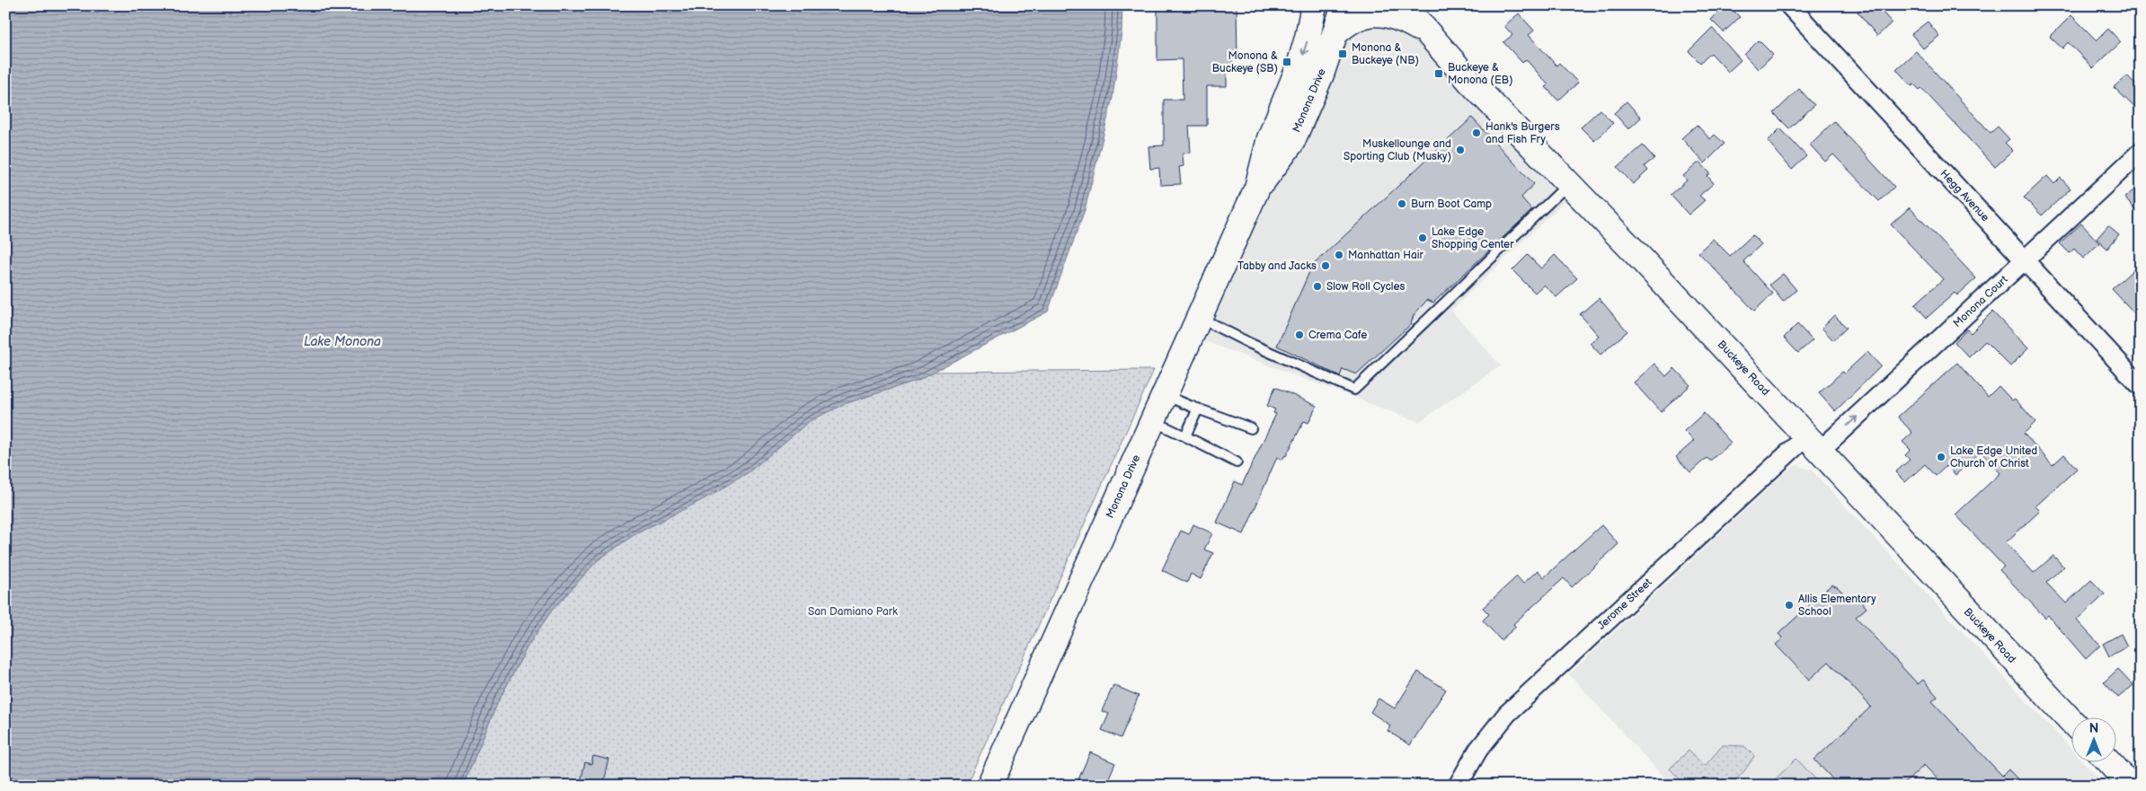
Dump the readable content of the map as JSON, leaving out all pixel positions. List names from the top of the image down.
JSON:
{
  "streets": {
    "street": [
      "Monona Drive",
      "Hegg Avenue",
      "Monona Court",
      "Buckeye Road",
      "Jerome Street"
    ]
  },
  "crossings": [
    ["Hegg Avenue", "Monona Court"],
    ["Monona Court", "Buckeye Road"],
    ["Monona Court", "Jerome Street"],
    ["Buckeye Road", "Jerome Street"]
  ],
  "one_way": ["Monona Court"],
  "water": ["Lake Monona"],
  "parks": ["San Damiano Park"],
  "places": {
    "transit": ["Monona & Buckeye (NB)", "Monona & Buckeye (SB)", "Buckeye & Monona (EB)"],
    "other": [
      "Hank's Burgers and Fish Fry",
      "Muskellounge and Sporting Club (Musky)",
      "Burn Boot Camp",
      "Lake Edge Shopping Center",
      "Manhattan Hair",
      "Tabby and Jacks",
      "Slow Roll Cycles",
      "Crema Cafe",
      "Lake Edge United Church of Christ",
      "Allis Elementary School"
    ]
  },
  "north": "top"
}
